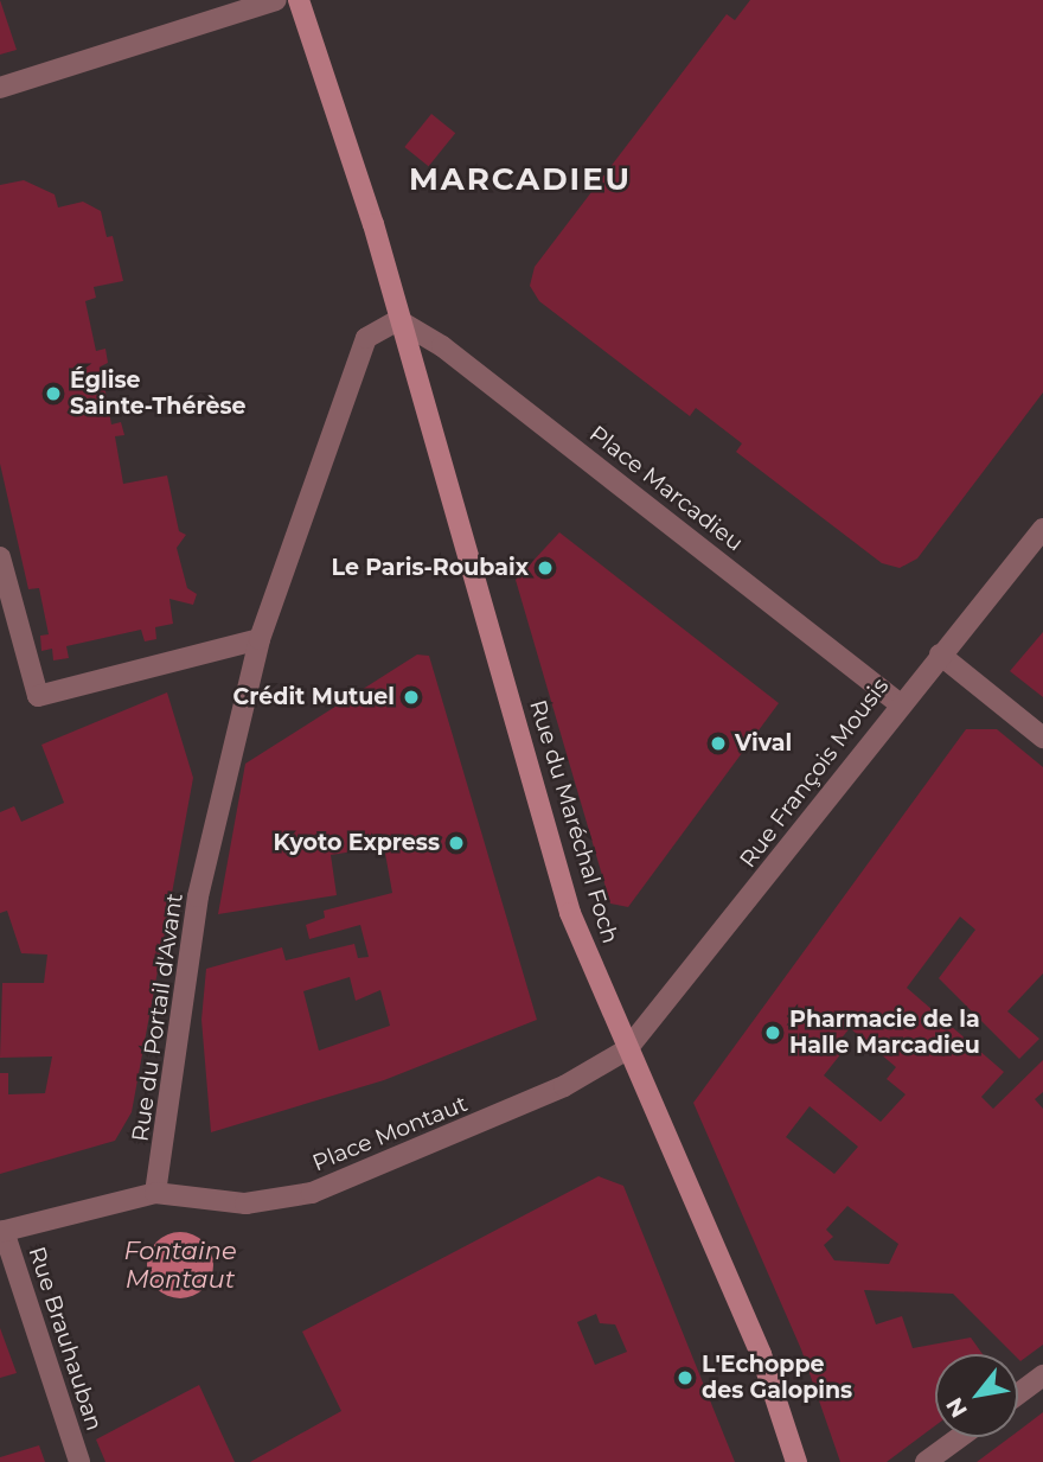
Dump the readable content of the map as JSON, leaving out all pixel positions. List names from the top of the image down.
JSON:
{
  "streets": {
    "main road": ["Rue du Maréchal Foch"],
    "street": [
      "Place Marcadieu",
      "Rue François Mousis",
      "Rue du Portail d'Avant",
      "Place Montaut",
      "Rue Brauhauban"
    ]
  },
  "crossings": [
    ["Place Marcadieu", "Rue François Mousis"],
    ["Place Marcadieu", "Rue du Maréchal Foch"],
    ["Rue François Mousis", "Rue du Maréchal Foch"],
    ["Rue François Mousis", "Place Montaut"],
    ["Rue du Maréchal Foch", "Place Montaut"],
    ["Rue du Portail d'Avant", "Place Montaut"]
  ],
  "districts": ["MARCADIEU"],
  "water": ["Fontaine Montaut"],
  "places": [
    "Église Sainte-Thérèse",
    "Le Paris-Roubaix",
    "Crédit Mutuel",
    "Vival",
    "Kyoto Express",
    "Pharmacie de la Halle Marcadieu",
    "L'Echoppe des Galopins"
  ],
  "north": "bottom left"
}
